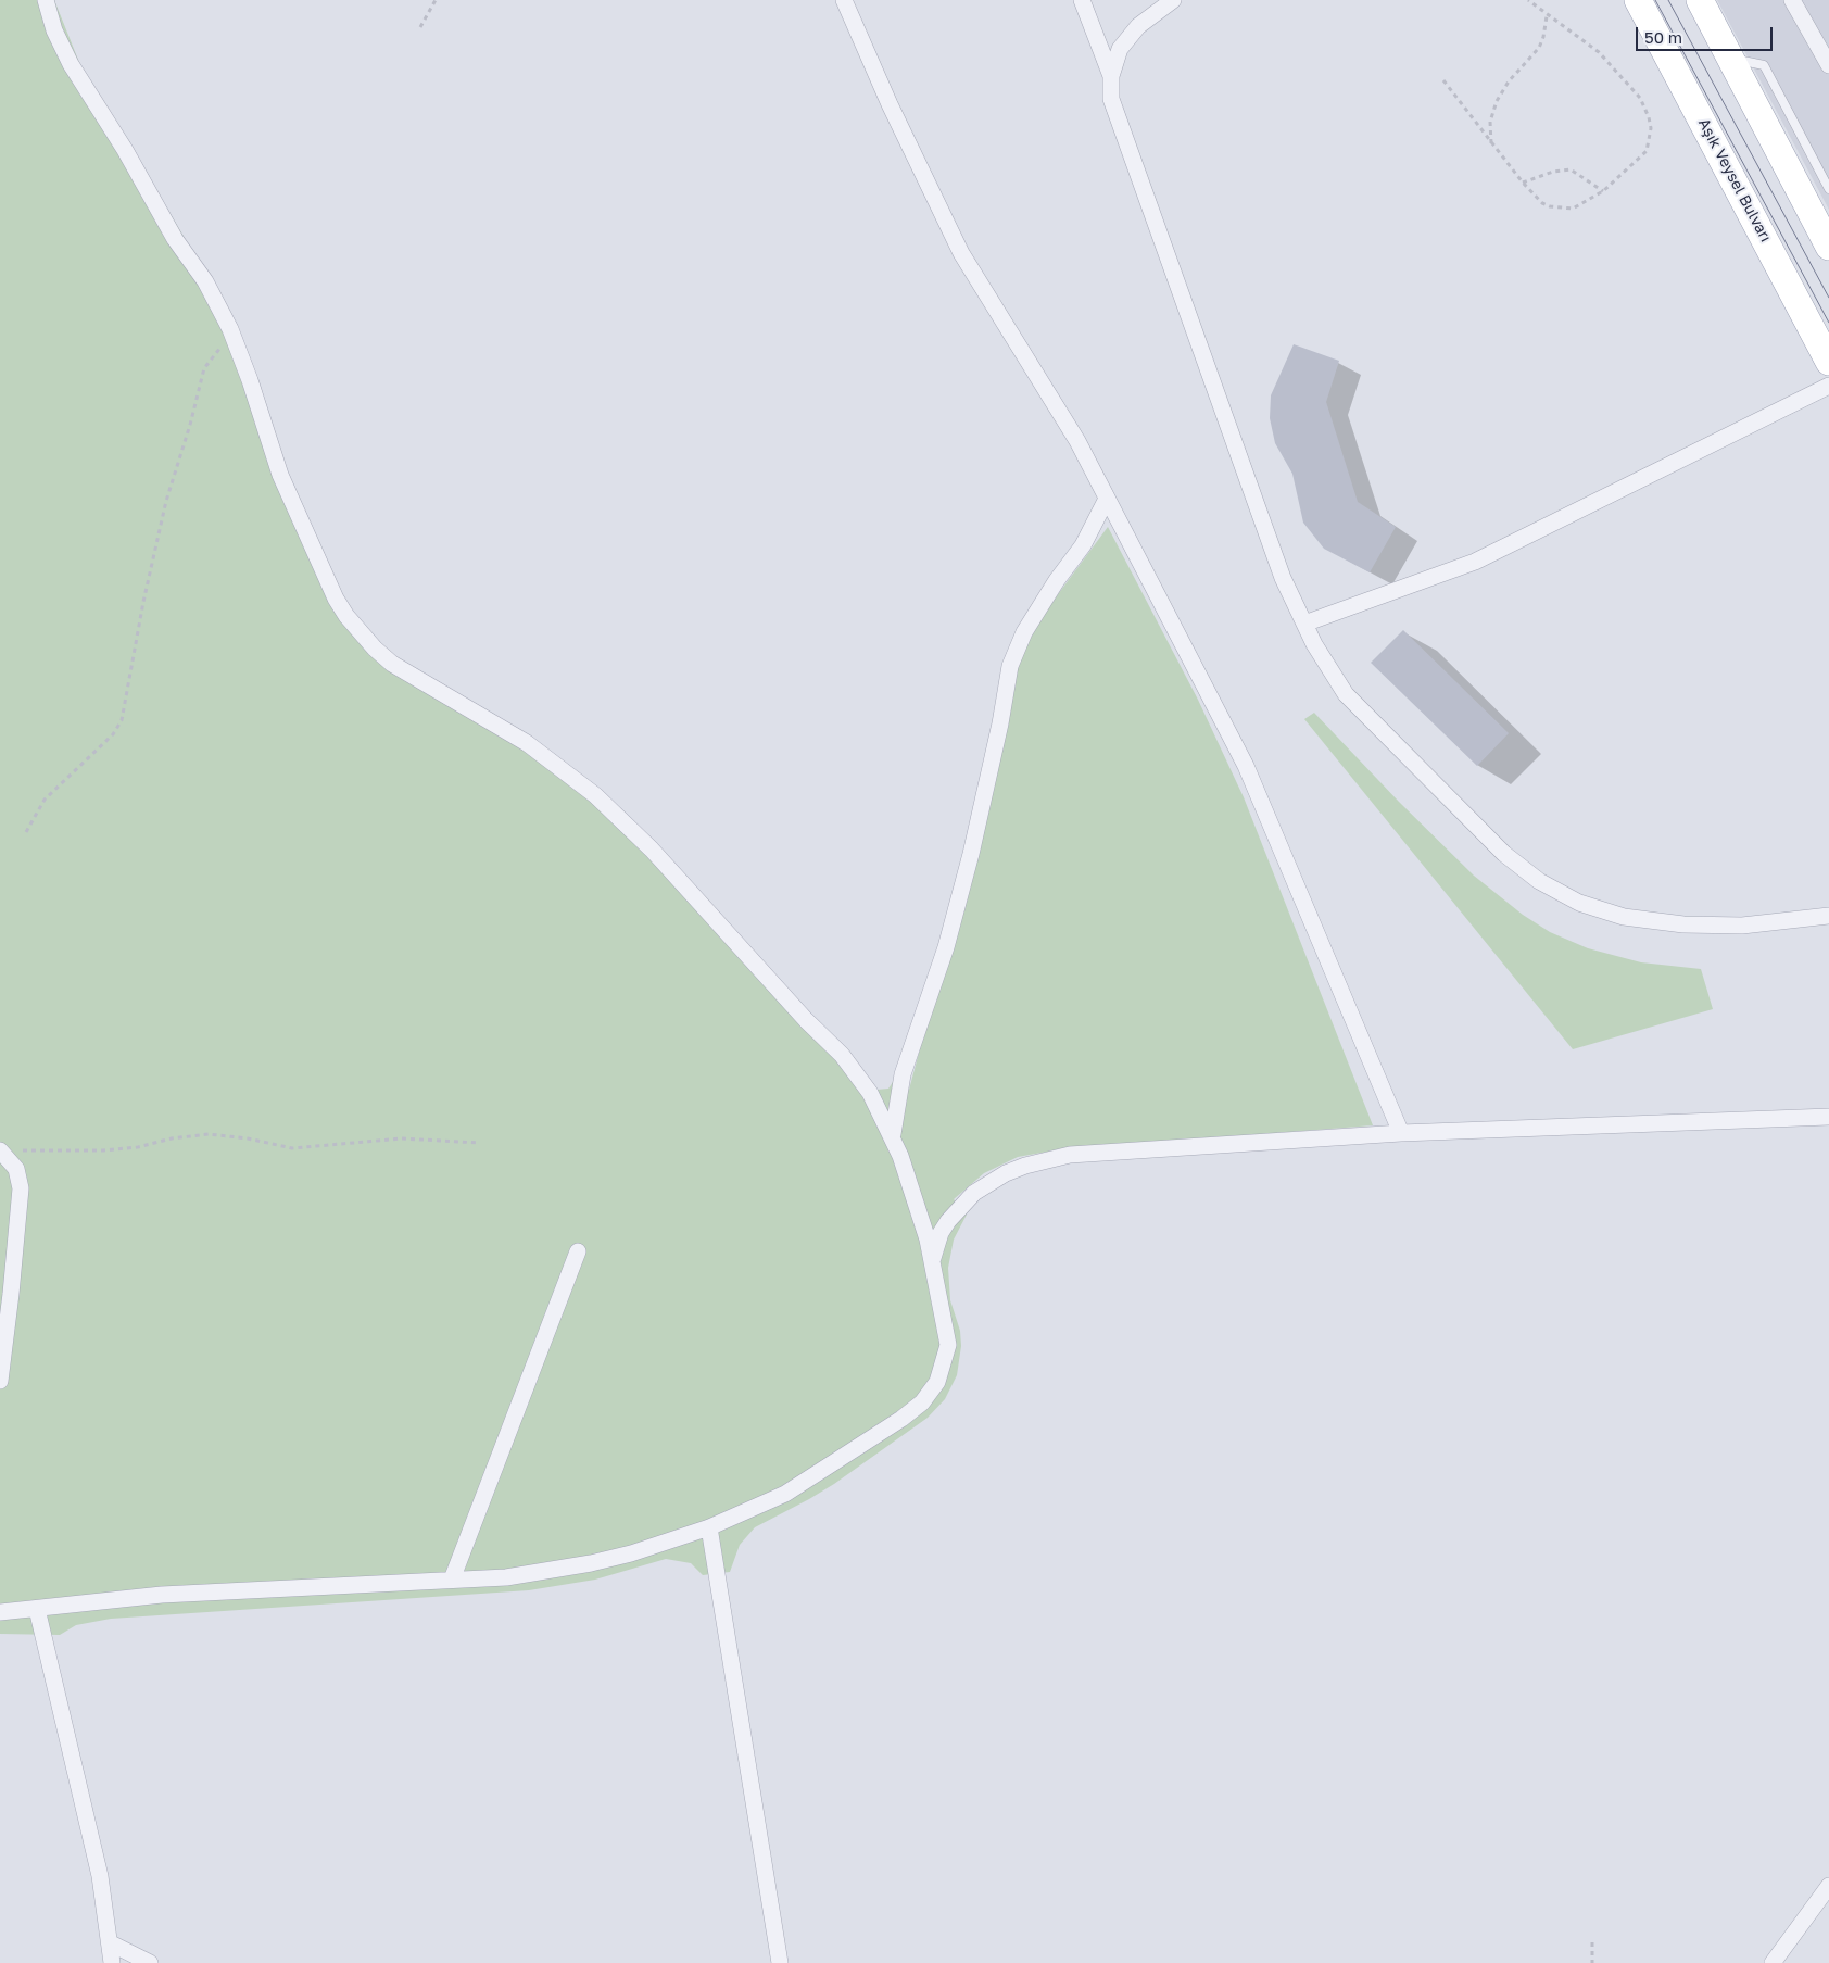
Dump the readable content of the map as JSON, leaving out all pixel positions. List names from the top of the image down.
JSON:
{
  "streets": {
    "main road": ["Aşık Veysel Bulvarı"]
  },
  "scale_bar": "50 m"
}
